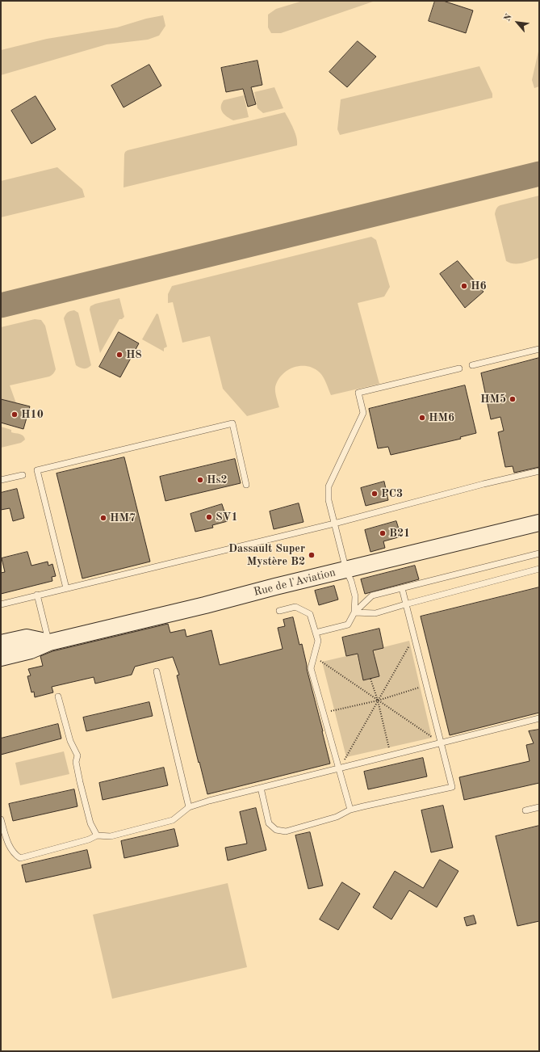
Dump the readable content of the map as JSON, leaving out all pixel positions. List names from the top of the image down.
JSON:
{
  "streets": {
    "street": ["Rue de l'Aviation"]
  },
  "places": [
    "H6",
    "H8",
    "HM5",
    "H10",
    "HM6",
    "Hs2",
    "PC3",
    "SV1",
    "HM7",
    "B21",
    "Dassault Super Mystère B2"
  ],
  "north": "top left"
}
